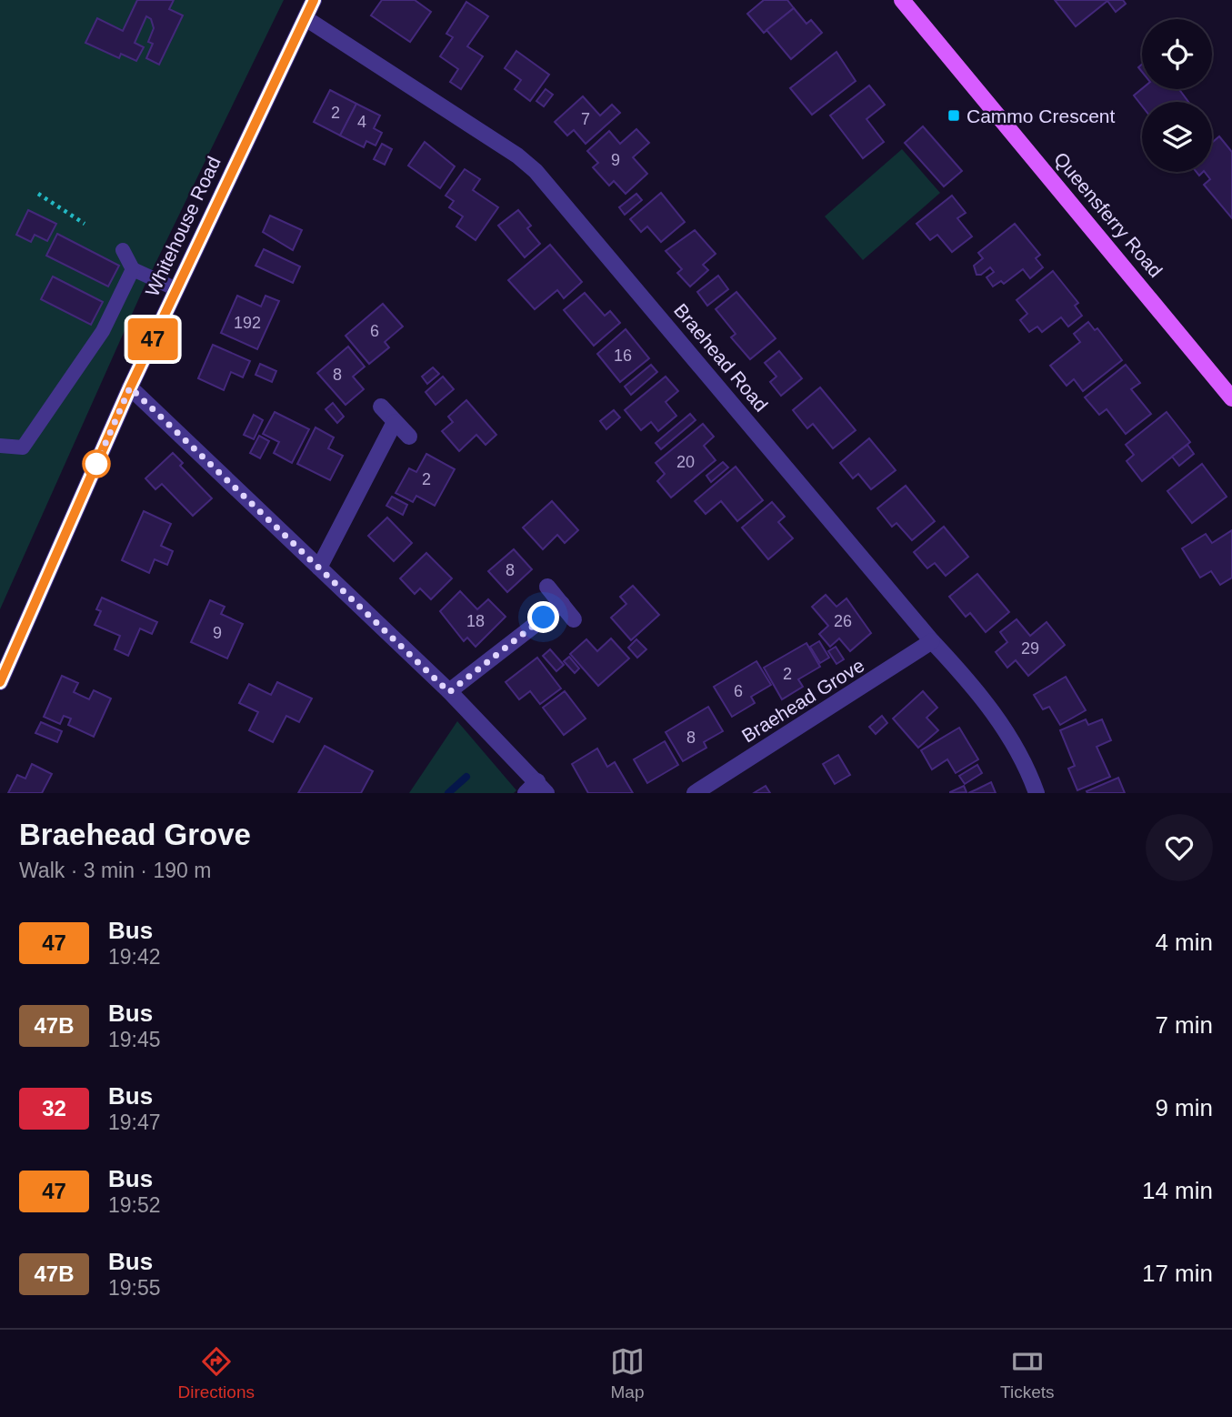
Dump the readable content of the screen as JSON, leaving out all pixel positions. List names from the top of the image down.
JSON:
{
  "streets": {
    "main road": ["Queensferry Road"],
    "street": ["Whitehouse Road", "Braehead Road", "Braehead Grove"]
  },
  "crossings": [
    ["Whitehouse Road", "Braehead Road"],
    ["Braehead Road", "Braehead Grove"]
  ],
  "places": {
    "transit": ["Cammo Crescent"]
  },
  "lines": ["bus line 47"],
  "house_numbers": [
    "2",
    "7",
    "4",
    "9",
    "192",
    "6",
    "16",
    "8",
    "20",
    "2",
    "8",
    "18",
    "26",
    "9",
    "29",
    "2",
    "6",
    "8"
  ],
  "page": {
    "on_map": "47",
    "heading": ["Braehead Grove", "Walk · 3 min · 190 m"],
    "list": [
      {
        "mark": "47",
        "name": "Bus",
        "note": "19:42",
        "value": "4 min"
      },
      {
        "mark": "47B",
        "name": "Bus",
        "note": "19:45",
        "value": "7 min"
      },
      {
        "mark": "32",
        "name": "Bus",
        "note": "19:47",
        "value": "9 min"
      },
      {
        "mark": "47",
        "name": "Bus",
        "note": "19:52",
        "value": "14 min"
      },
      {
        "mark": "47B",
        "name": "Bus",
        "note": "19:55",
        "value": "17 min"
      }
    ],
    "tabs": ["Directions", "Map", "Tickets"]
  }
}
